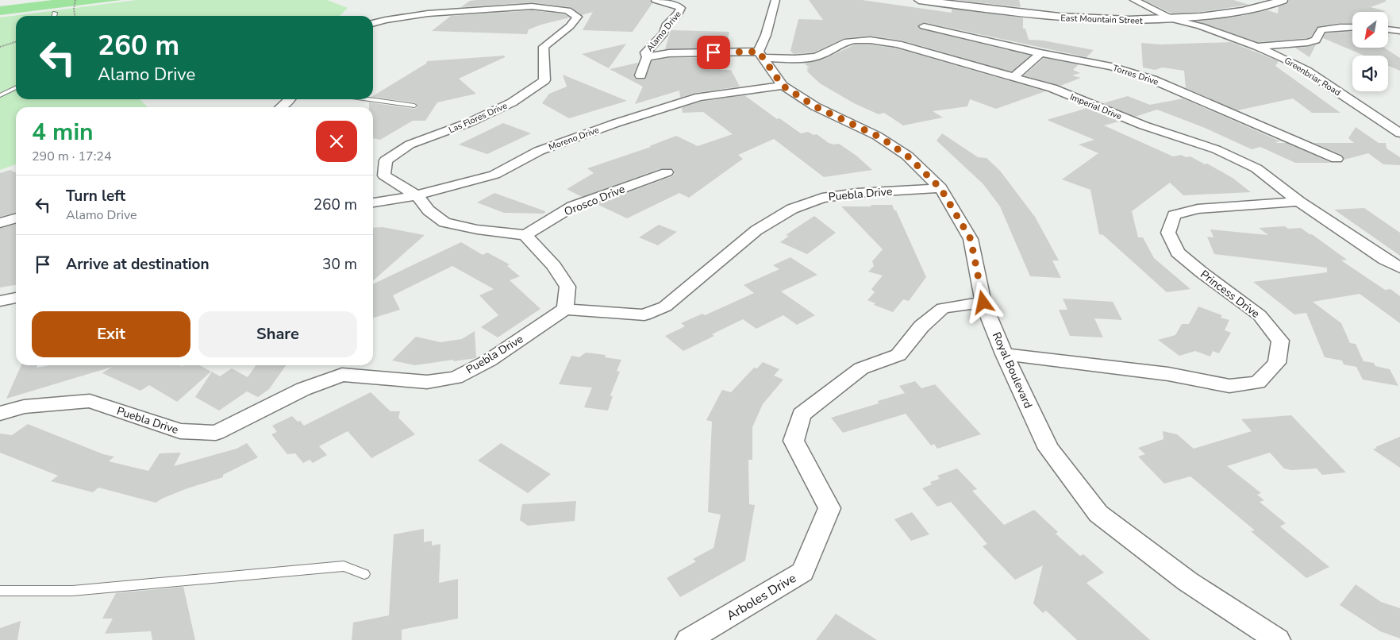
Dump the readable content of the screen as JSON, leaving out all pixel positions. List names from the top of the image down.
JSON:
{
  "streets": {
    "street": [
      "East Mountain Street",
      "Alamo Drive",
      "Torres Drive",
      "Greenbriar Road",
      "Imperial Drive",
      "Las Flores Drive",
      "Moreno Drive",
      "Puebla Drive",
      "Orosco Drive",
      "Princess Drive",
      "Royal Boulevard",
      "Arboles Drive"
    ]
  },
  "crossings": [
    ["East Mountain Street", "Greenbriar Road"],
    ["Alamo Drive", "Imperial Drive"],
    ["Alamo Drive", "Royal Boulevard"],
    ["Imperial Drive", "Princess Drive"],
    ["Imperial Drive", "Royal Boulevard"],
    ["Las Flores Drive", "Moreno Drive"],
    ["Las Flores Drive", "Orosco Drive"],
    ["Moreno Drive", "Royal Boulevard"],
    ["Puebla Drive", "Royal Boulevard"],
    ["Princess Drive", "Royal Boulevard"],
    ["Royal Boulevard", "Arboles Drive"]
  ],
  "north": "bottom left",
  "page": {
    "turn": ["260 m", "Alamo Drive"],
    "heading": ["4 min", "290 m · 17:24"],
    "list": [
      {
        "name": "Turn left",
        "note": "Alamo Drive",
        "value": "260 m"
      },
      {
        "name": "Arrive at destination",
        "value": "30 m"
      }
    ],
    "buttons": ["Exit", "Share"]
  }
}
